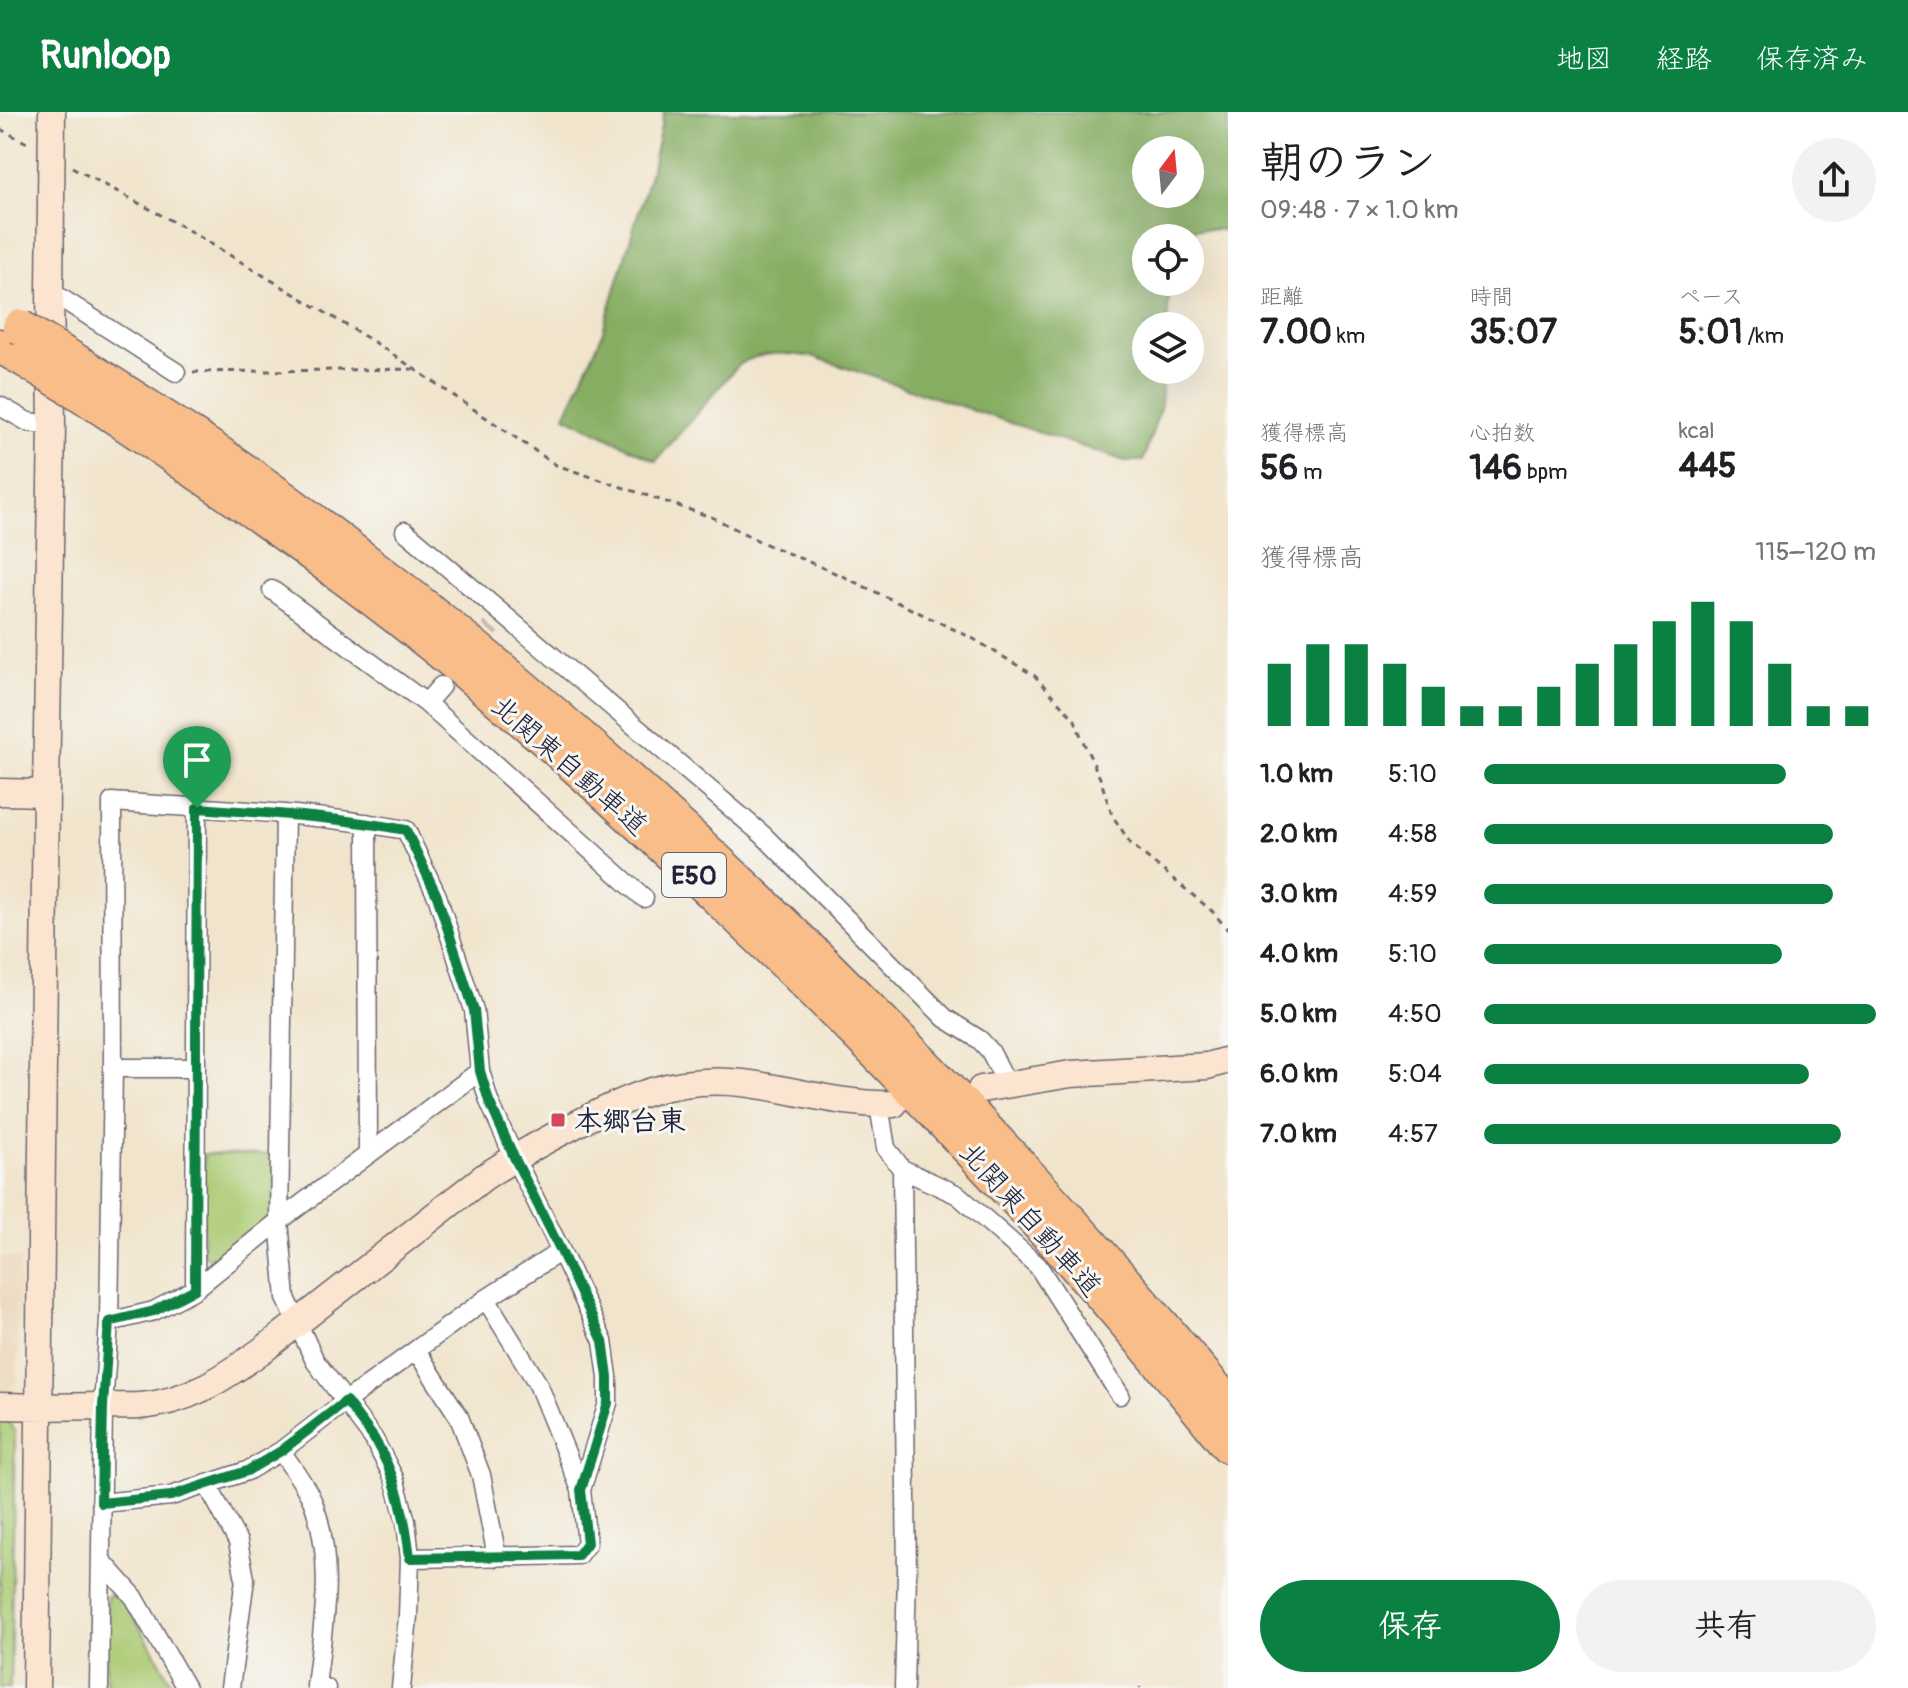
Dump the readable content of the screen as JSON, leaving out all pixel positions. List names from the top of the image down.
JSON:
{
  "streets": {
    "highway": ["北関東自動車道", "E50"]
  },
  "places": {
    "transit": ["本郷台東"]
  },
  "north": "top",
  "page": {
    "header": "Runloop",
    "nav": ["地図", "経路", "保存済み"],
    "heading": ["朝のラン", "09:48 · 7 × 1.0 km"],
    "stats": [
      ["距離", "7.00 km"],
      ["時間", "35:07"],
      ["ペース", "5:01 /km"],
      ["獲得標高", "56 m"],
      ["心拍数", "146 bpm"],
      ["kcal", "445"]
    ],
    "chart": ["獲得標高", "115–120 m"],
    "list": [
      {
        "name": "1.0 km",
        "note": "5:10"
      },
      {
        "name": "2.0 km",
        "note": "4:58"
      },
      {
        "name": "3.0 km",
        "note": "4:59"
      },
      {
        "name": "4.0 km",
        "note": "5:10"
      },
      {
        "name": "5.0 km",
        "note": "4:50"
      },
      {
        "name": "6.0 km",
        "note": "5:04"
      },
      {
        "name": "7.0 km",
        "note": "4:57"
      }
    ],
    "buttons": ["保存", "共有"]
  }
}
